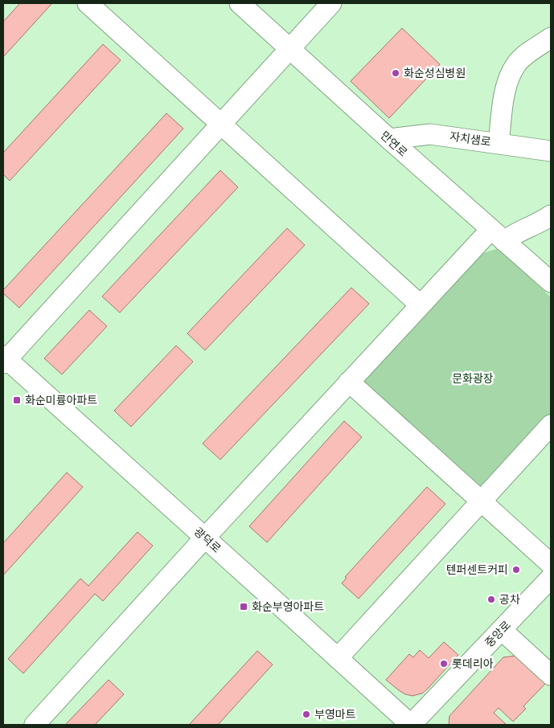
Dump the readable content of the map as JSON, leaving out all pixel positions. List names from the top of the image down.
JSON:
{
  "streets": {
    "street": [
      "자치샘로",
      "만연로",
      "광덕로",
      "중앙로"
    ]
  },
  "crossings": [
    ["자치샘로", "만연로"],
    ["광덕로", "중앙로"]
  ],
  "parks": ["문화광장"],
  "places": {
    "other": [
      "화순성심병원",
      "텐퍼센트커피",
      "공차",
      "롯데리아",
      "부영마트"
    ],
    "transit": ["화순미륭아파트", "화순부영아파트"]
  }
}
